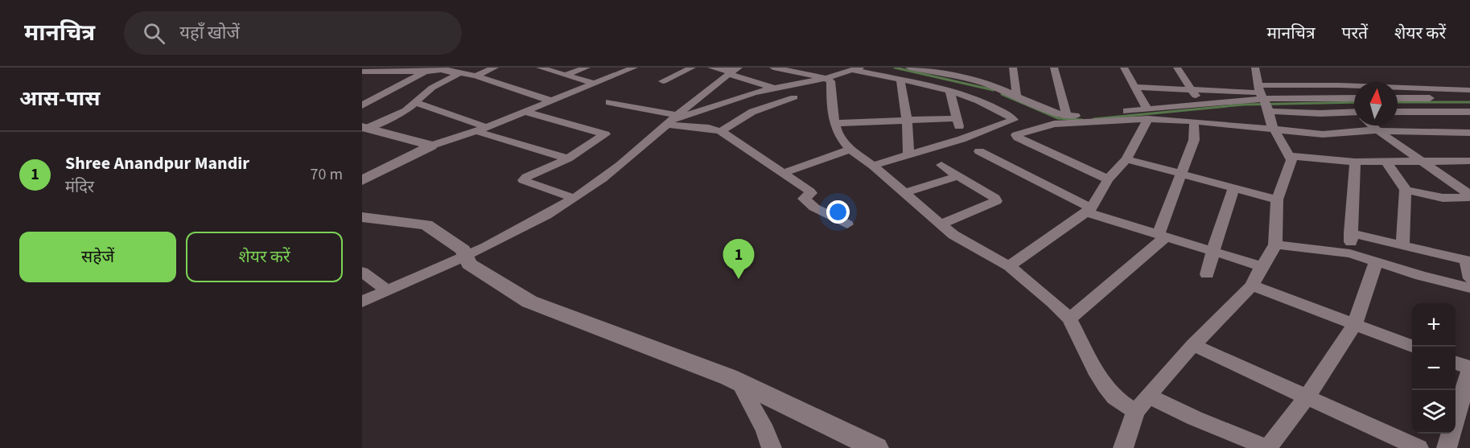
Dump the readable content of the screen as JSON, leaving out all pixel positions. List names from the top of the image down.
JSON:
{
  "north": "top",
  "page": {
    "header": "मानचित्र",
    "search": "यहाँ खोजें",
    "nav": ["मानचित्र", "परतें", "शेयर करें"],
    "heading": "आस-पास",
    "list": [
      {
        "mark": "1",
        "name": "Shree Anandpur Mandir",
        "note": "मंदिर",
        "value": "70 m"
      }
    ],
    "buttons": ["सहेजें", "शेयर करें"],
    "pins": "1",
    "map_buttons": ["+", "−"]
  }
}
